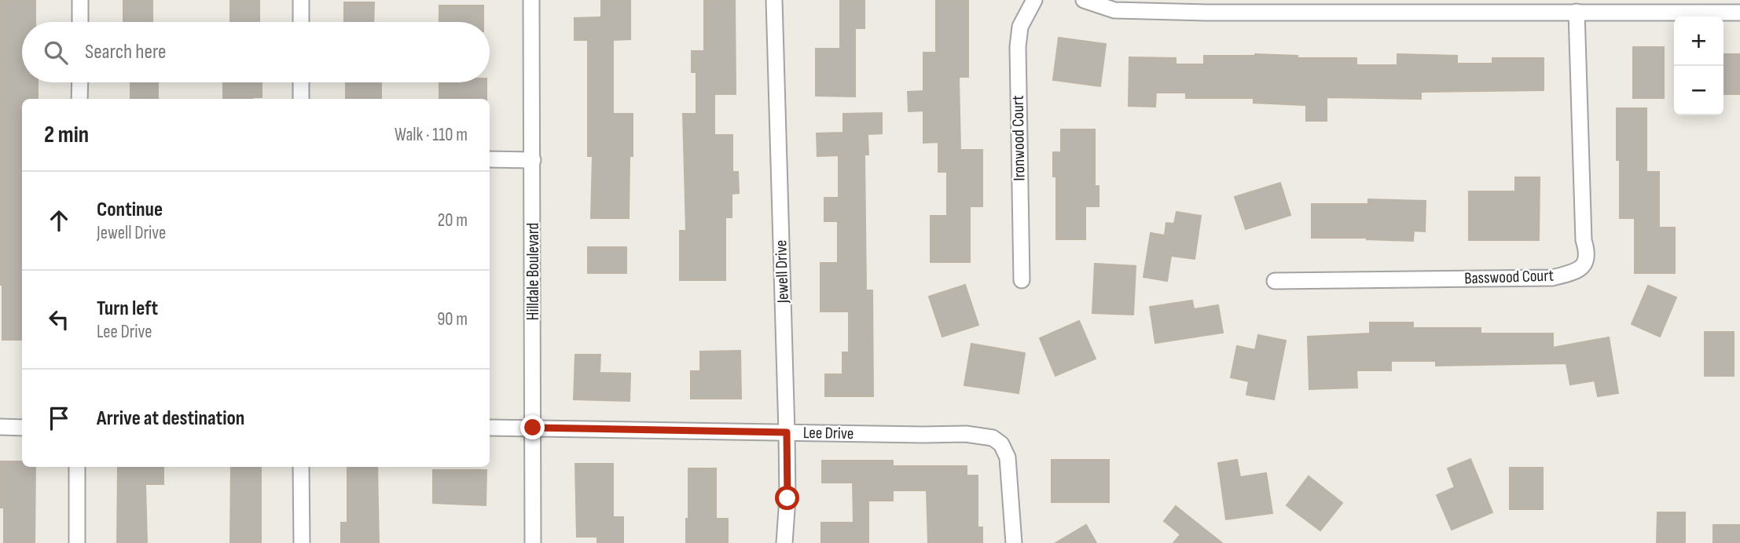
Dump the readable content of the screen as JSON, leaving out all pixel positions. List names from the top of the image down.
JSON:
{
  "streets": {
    "street": [
      "Ironwood Court",
      "Hilldale Boulevard",
      "Jewell Drive",
      "Basswood Court",
      "Lee Drive"
    ]
  },
  "crossings": [
    ["Hilldale Boulevard", "Lee Drive"],
    ["Jewell Drive", "Lee Drive"]
  ],
  "page": {
    "map_buttons": ["+", "−"],
    "search": "Search here",
    "heading": ["2 min", "Walk · 110 m"],
    "list": [
      ["Continue", "Jewell Drive", "20 m"],
      ["Turn left", "Lee Drive", "90 m"],
      "Arrive at destination"
    ]
  }
}
